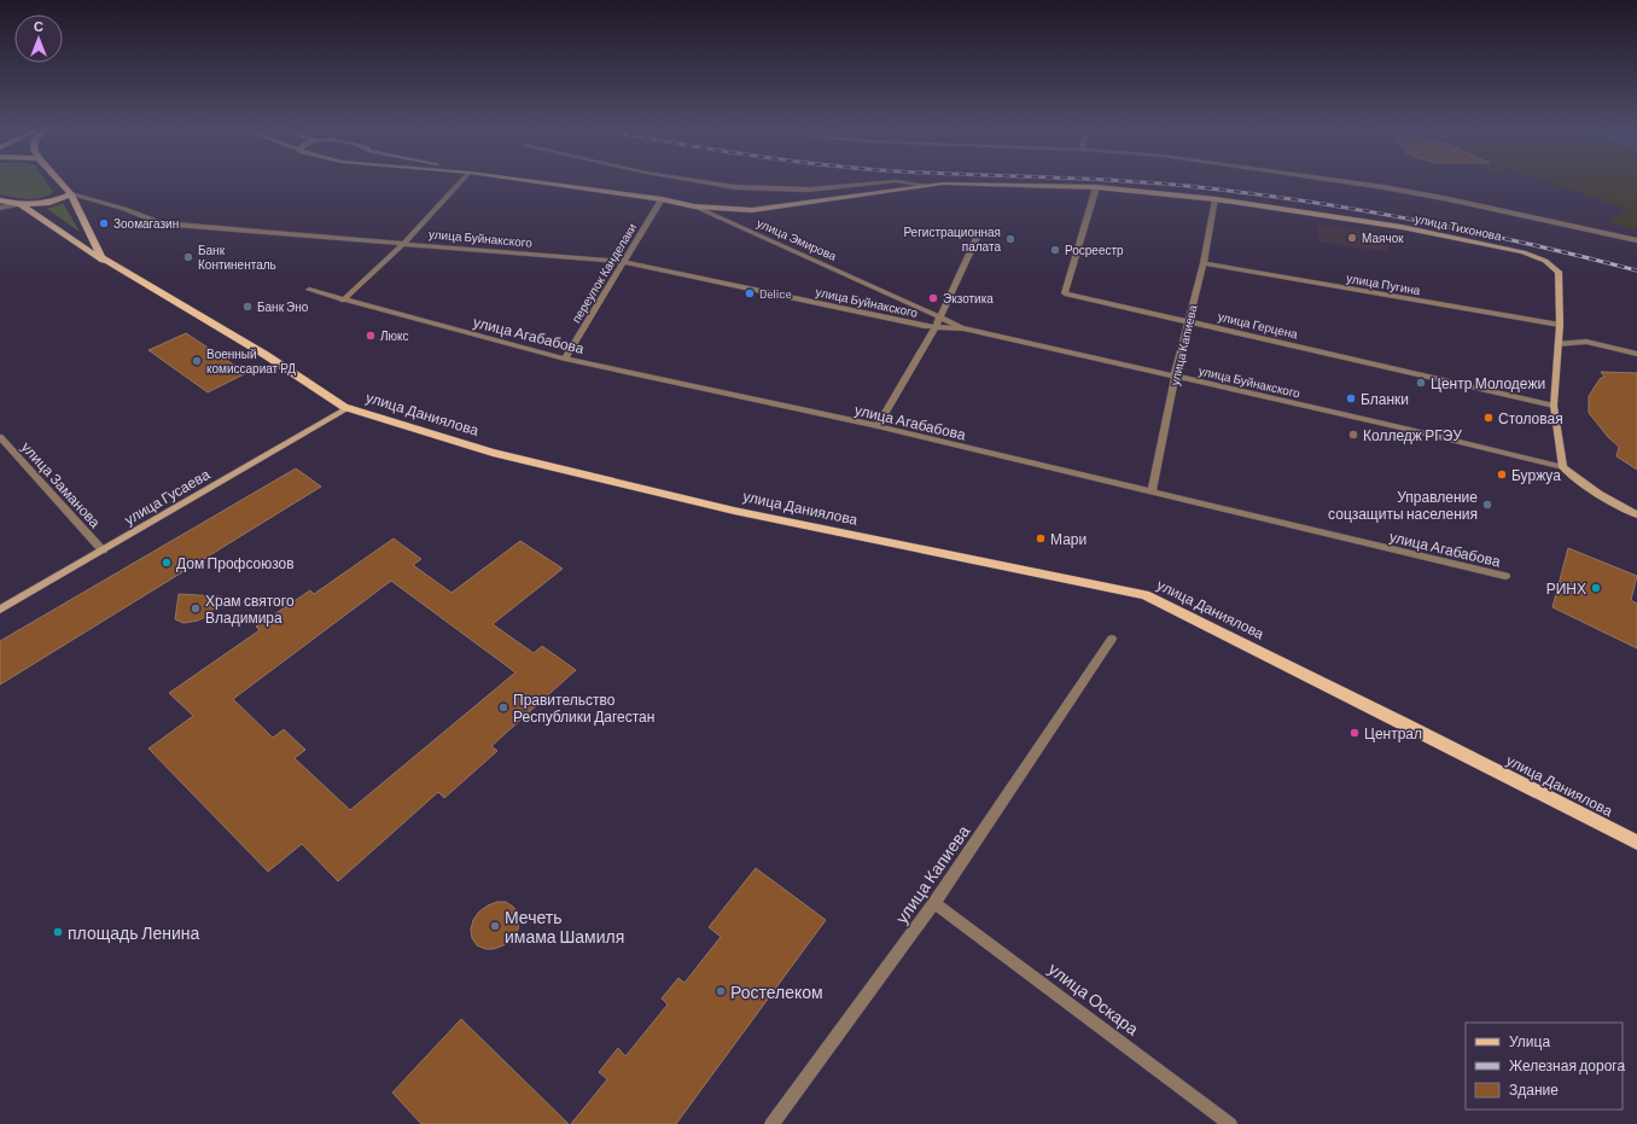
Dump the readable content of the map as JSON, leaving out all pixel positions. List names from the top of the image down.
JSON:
{
  "streets": {
    "main road": ["улица Даниялова"],
    "street": [
      "улица Тихонова",
      "улица Буйнакского",
      "улица Эмирова",
      "переулок Канделаки",
      "улица Пугина",
      "улица Герцена",
      "улица Агабабова",
      "улица Капиева",
      "улица Заманова",
      "улица Гусаева",
      "улица Оскара"
    ]
  },
  "crossings": [
    ["улица Тихонова", "улица Эмирова"],
    ["улица Тихонова", "улица Пугина"],
    ["улица Тихонова", "улица Герцена"],
    ["улица Тихонова", "улица Капиева"],
    ["улица Буйнакского", "улица Эмирова"],
    ["улица Буйнакского", "переулок Канделаки"],
    ["улица Буйнакского", "улица Капиева"],
    ["улица Буйнакского", "улица Даниялова"],
    ["улица Эмирова", "переулок Канделаки"],
    ["переулок Канделаки", "улица Агабабова"],
    ["улица Пугина", "улица Капиева"],
    ["улица Герцена", "улица Капиева"],
    ["улица Агабабова", "улица Капиева"],
    ["улица Капиева", "улица Оскара"],
    ["улица Даниялова", "улица Гусаева"],
    ["улица Заманова", "улица Гусаева"]
  ],
  "places": [
    "Зоомагазин",
    "Маячок",
    "Регистрационная палата",
    "Росреестр",
    "Банк Континенталь",
    "Delice",
    "Экзотика",
    "Банк Эно",
    "Люкс",
    "Военный комиссариат РД",
    "Центр Молодежи",
    "Бланки",
    "Столовая",
    "Колледж РГЭУ",
    "Буржуа",
    "Управление соцзащиты населения",
    "Мари",
    "Дом Профсоюзов",
    "РИНХ",
    "Храм святого Владимира",
    "Правительство Республики Дагестан",
    "Централ",
    "Мечеть имама Шамиля",
    "площадь Ленина",
    "Ростелеком"
  ],
  "legend": ["Улица", "Железная дорога", "Здание"],
  "north": "top"
}
